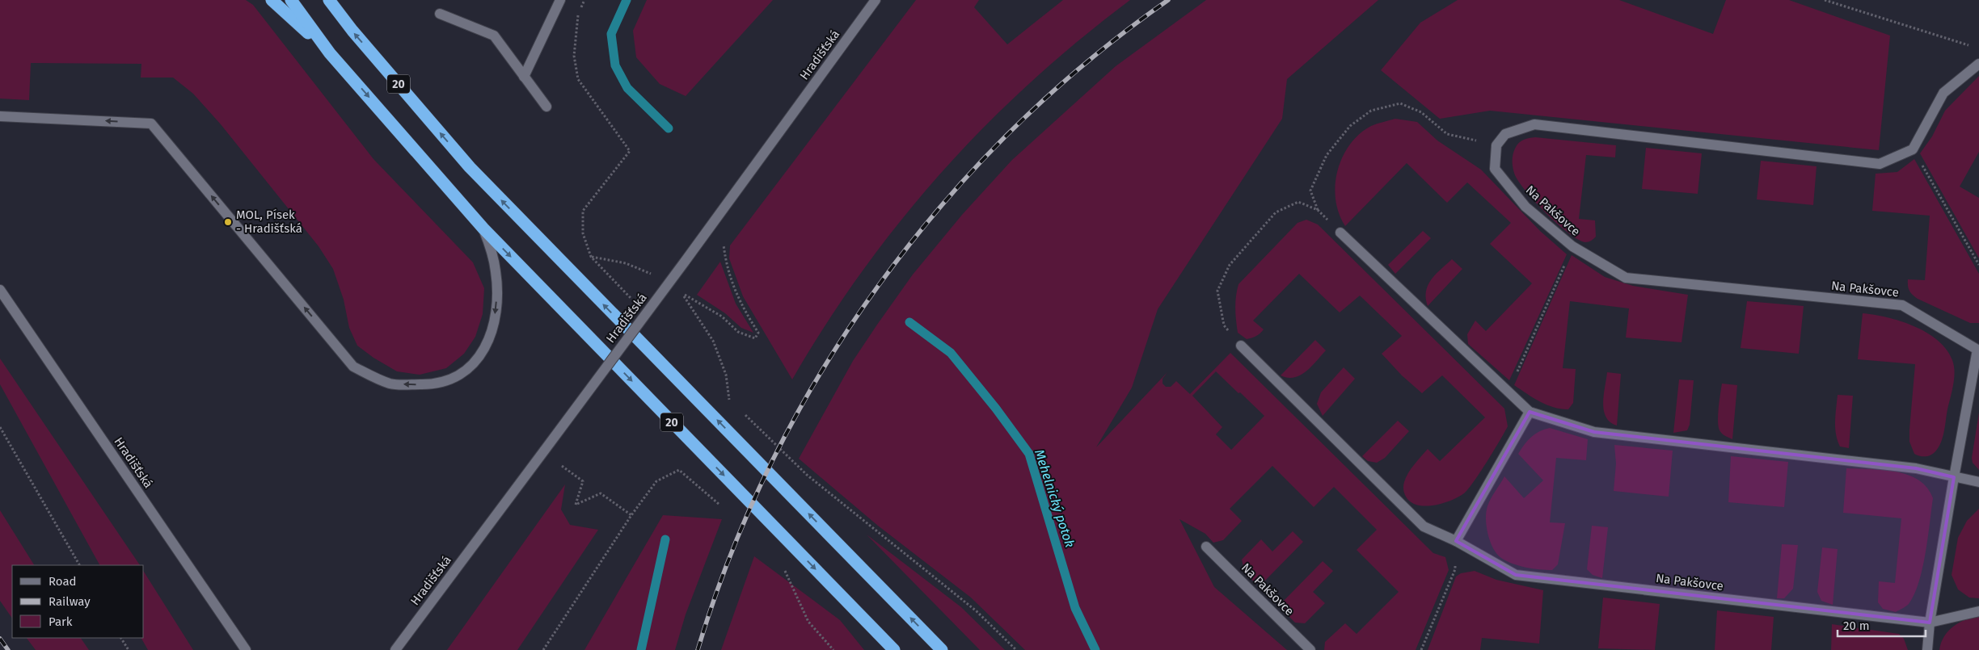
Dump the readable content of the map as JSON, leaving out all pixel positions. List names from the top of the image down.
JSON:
{
  "streets": {
    "highway": ["20"],
    "street": ["Hradišťská", "Na Pakšovce"]
  },
  "water": ["Mehelnický potok"],
  "places": ["MOL, Písek - Hradišťská"],
  "legend": ["Road", "Railway", "Park"],
  "scale_bar": "20 m"
}
